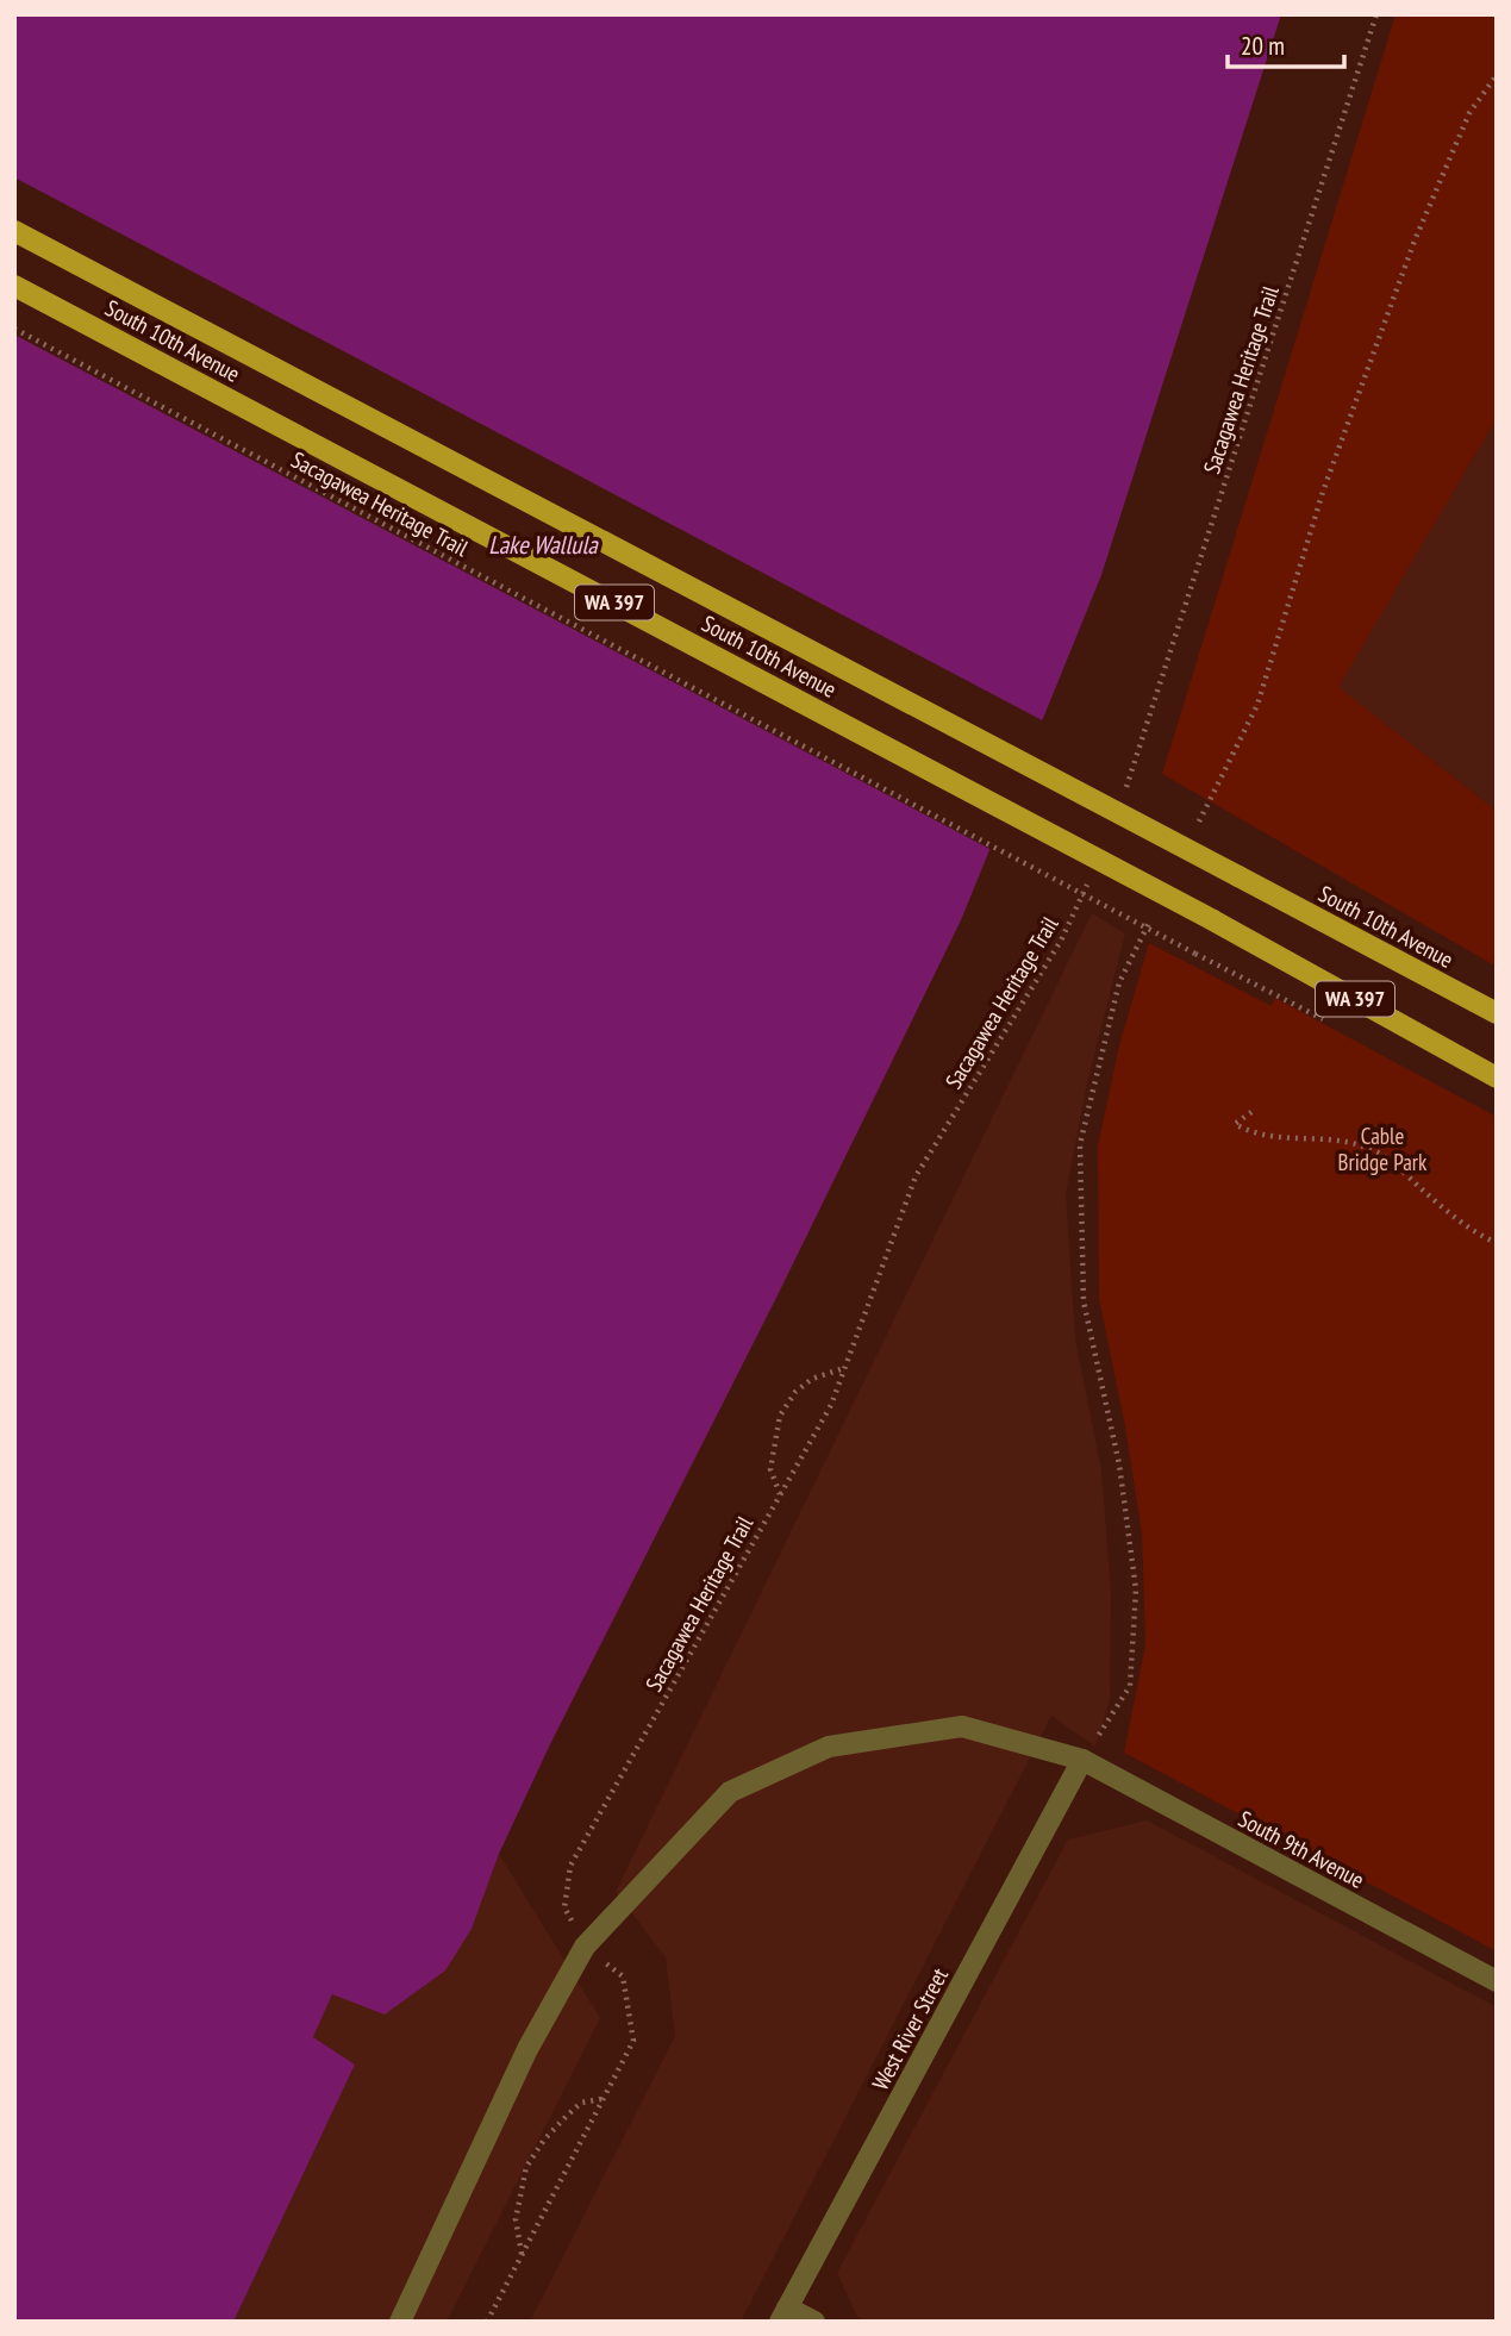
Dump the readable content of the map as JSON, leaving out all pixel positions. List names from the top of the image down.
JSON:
{
  "streets": {
    "main road": ["South 10th Avenue", "WA 397"],
    "street": ["South 9th Avenue", "West River Street"],
    "path": ["Sacagawea Heritage Trail"]
  },
  "crossings": [
    ["Sacagawea Heritage Trail", "South 9th Avenue"],
    ["South 9th Avenue", "West River Street"]
  ],
  "water": ["Lake Wallula"],
  "parks": ["Cable Bridge Park"],
  "scale_bar": "20 m"
}
